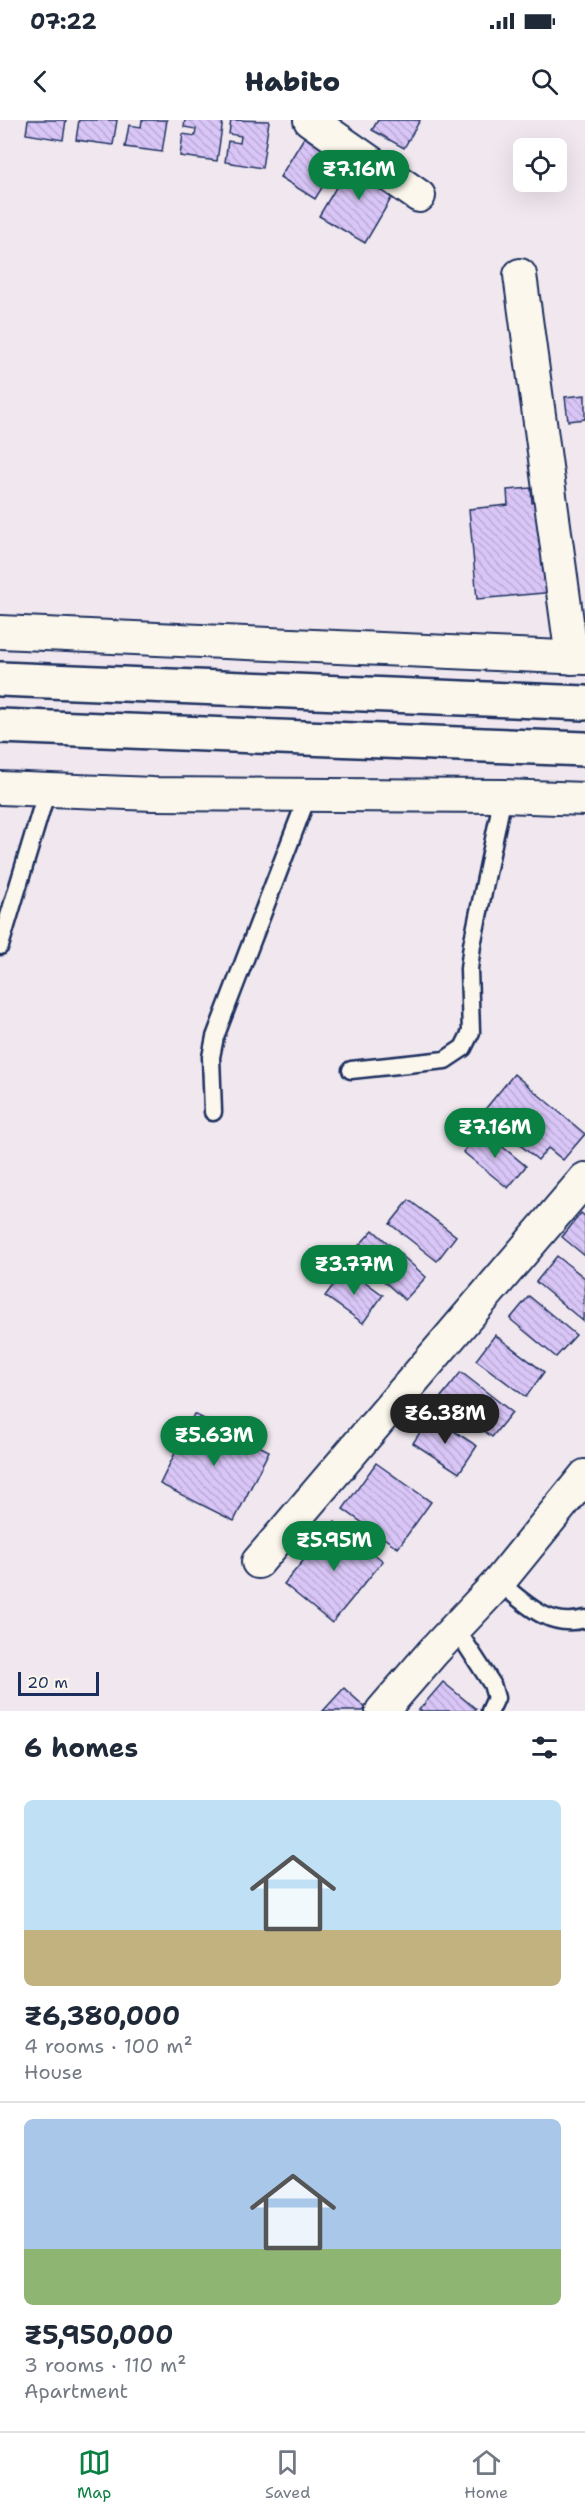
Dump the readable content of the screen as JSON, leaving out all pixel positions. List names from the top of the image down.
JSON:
{
  "scale_bar": "20 m",
  "page": {
    "status": "07:22",
    "header": "Habito",
    "price": [
      "₹7.16M",
      "₹7.16M",
      "₹3.77M",
      "₹6.38M",
      "₹5.63M",
      "₹5.95M"
    ],
    "scale": "20 m",
    "heading": "6 homes",
    "list": [
      {
        "name": "₹6,380,000",
        "note": "4 rooms · 100 m² · House"
      },
      {
        "name": "₹5,950,000",
        "note": "3 rooms · 110 m² · Apartment"
      }
    ],
    "tabs": ["Map", "Saved", "Home"]
  }
}
